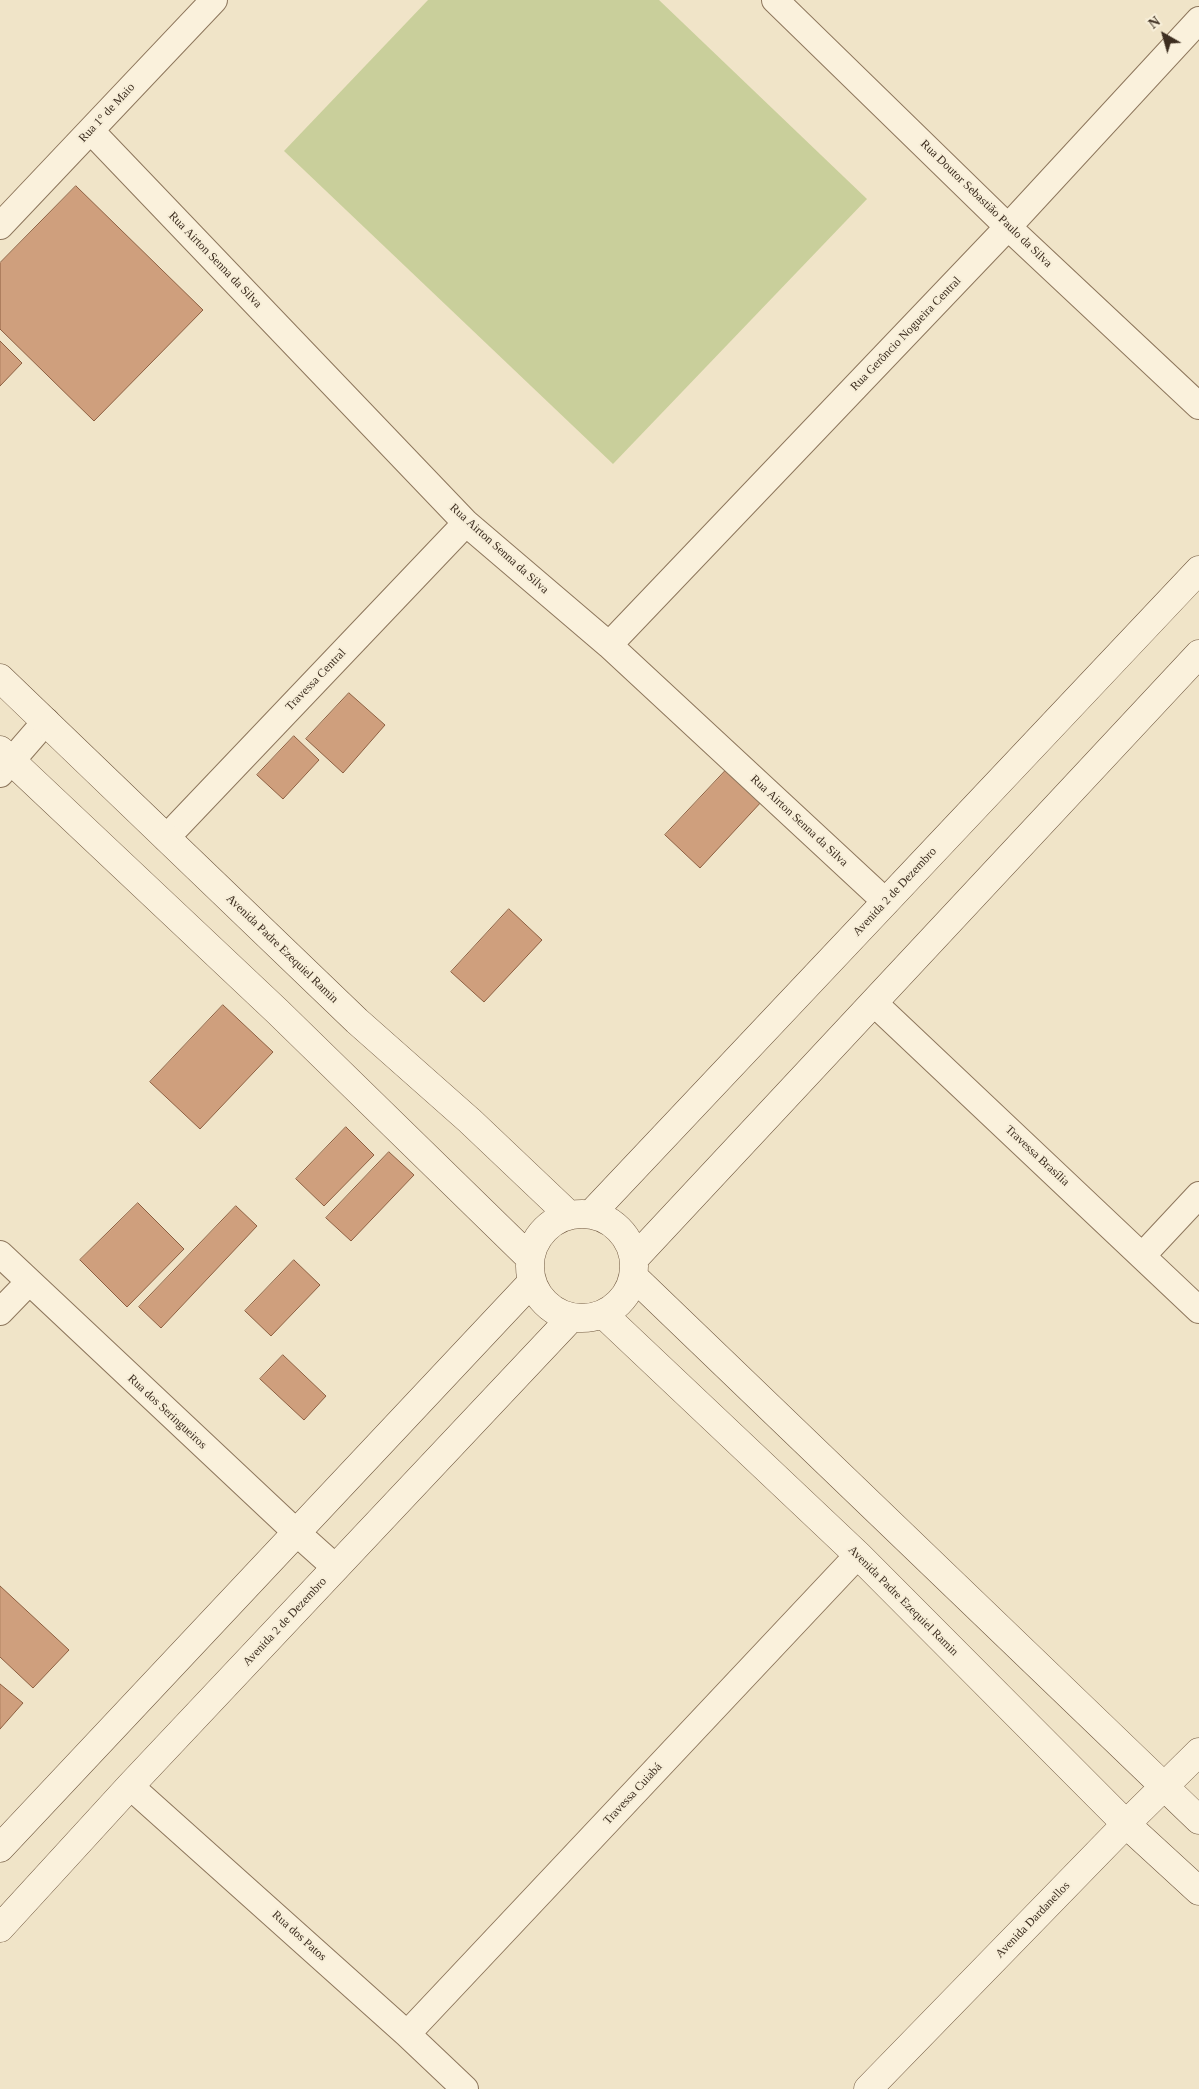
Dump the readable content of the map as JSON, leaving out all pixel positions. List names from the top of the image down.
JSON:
{
  "streets": {
    "street": [
      "Rua 1° de Maio",
      "Rua Doutor Sebastião Paulo da Silva",
      "Rua Airton Senna da Silva",
      "Rua Gerôncio Nogueira Central",
      "Travessa Central",
      "Avenida 2 de Dezembro",
      "Avenida Padre Ezequiel Ramin",
      "Travessa Brasília",
      "Rua dos Seringueiros",
      "Travessa Cuiabá",
      "Avenida Dardanellos",
      "Rua dos Patos"
    ]
  },
  "crossings": [
    ["Rua 1° de Maio", "Rua Airton Senna da Silva"],
    ["Rua Doutor Sebastião Paulo da Silva", "Rua Gerôncio Nogueira Central"],
    ["Rua Airton Senna da Silva", "Rua Gerôncio Nogueira Central"],
    ["Rua Airton Senna da Silva", "Travessa Central"],
    ["Rua Airton Senna da Silva", "Avenida 2 de Dezembro"],
    ["Travessa Central", "Avenida Padre Ezequiel Ramin"],
    ["Avenida 2 de Dezembro", "Avenida Padre Ezequiel Ramin"],
    ["Avenida 2 de Dezembro", "Rua dos Seringueiros"],
    ["Avenida 2 de Dezembro", "Rua dos Patos"],
    ["Avenida Padre Ezequiel Ramin", "Travessa Cuiabá"],
    ["Avenida Padre Ezequiel Ramin", "Avenida Dardanellos"],
    ["Travessa Cuiabá", "Rua dos Patos"]
  ],
  "north": "top left"
}
